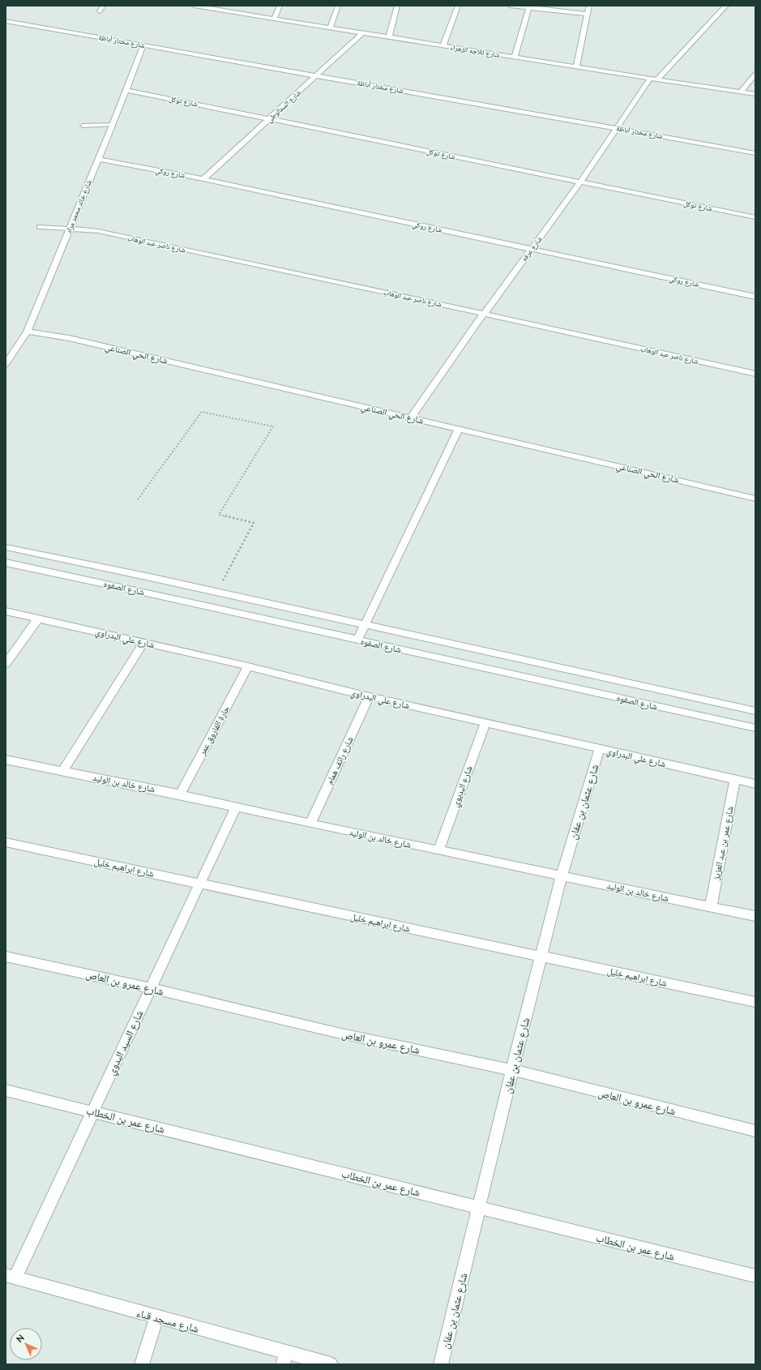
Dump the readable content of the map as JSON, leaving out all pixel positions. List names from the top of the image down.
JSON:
{
  "streets": {
    "street": [
      "شارع مختار أباظة",
      "شارع ثلاجه الزهراء",
      "شارع توكل",
      "شارع السمالوطي",
      "شارع روكي",
      "شارع خالد محمد مراد",
      "شارع ناصر عبد الوهاب",
      "شارع عرفه",
      "شارع الحي الصناعي",
      "شارع الصفوه",
      "شارع علي البدراوي",
      "حارة الفاروق عمر",
      "شارع رائف همام",
      "شارع خالد بن الوليد",
      "شارع البديوي",
      "شارع عثمان بن عفان",
      "شارع عمر بن عبد العزيز",
      "شارع ابراهيم خليل",
      "شارع عمرو بن العاص",
      "شارع السيد البدوي",
      "شارع عمر بن الخطاب",
      "شارع مسجد قباء"
    ]
  },
  "crossings": [
    ["شارع مختار أباظة", "شارع السمالوطي"],
    ["شارع مختار أباظة", "شارع خالد محمد مراد"],
    ["شارع مختار أباظة", "شارع عرفه"],
    ["شارع ثلاجه الزهراء", "شارع السمالوطي"],
    ["شارع ثلاجه الزهراء", "شارع عرفه"],
    ["شارع توكل", "شارع السمالوطي"],
    ["شارع توكل", "شارع خالد محمد مراد"],
    ["شارع توكل", "شارع عرفه"],
    ["شارع السمالوطي", "شارع روكي"],
    ["شارع روكي", "شارع خالد محمد مراد"],
    ["شارع روكي", "شارع عرفه"],
    ["شارع خالد محمد مراد", "شارع ناصر عبد الوهاب"],
    ["شارع خالد محمد مراد", "شارع الحي الصناعي"],
    ["شارع ناصر عبد الوهاب", "شارع عرفه"],
    ["شارع عرفه", "شارع الحي الصناعي"],
    ["شارع علي البدراوي", "حارة الفاروق عمر"],
    ["شارع علي البدراوي", "شارع رائف همام"],
    ["شارع علي البدراوي", "شارع البديوي"],
    ["شارع علي البدراوي", "شارع عثمان بن عفان"],
    ["شارع علي البدراوي", "شارع عمر بن عبد العزيز"],
    ["حارة الفاروق عمر", "شارع خالد بن الوليد"],
    ["شارع رائف همام", "شارع خالد بن الوليد"],
    ["شارع خالد بن الوليد", "شارع البديوي"],
    ["شارع خالد بن الوليد", "شارع عثمان بن عفان"],
    ["شارع خالد بن الوليد", "شارع عمر بن عبد العزيز"],
    ["شارع خالد بن الوليد", "شارع السيد البدوي"],
    ["شارع عثمان بن عفان", "شارع ابراهيم خليل"],
    ["شارع عثمان بن عفان", "شارع عمرو بن العاص"],
    ["شارع عثمان بن عفان", "شارع عمر بن الخطاب"],
    ["شارع ابراهيم خليل", "شارع السيد البدوي"],
    ["شارع عمرو بن العاص", "شارع السيد البدوي"],
    ["شارع السيد البدوي", "شارع عمر بن الخطاب"],
    ["شارع السيد البدوي", "شارع مسجد قباء"]
  ],
  "north": "top left"
}
